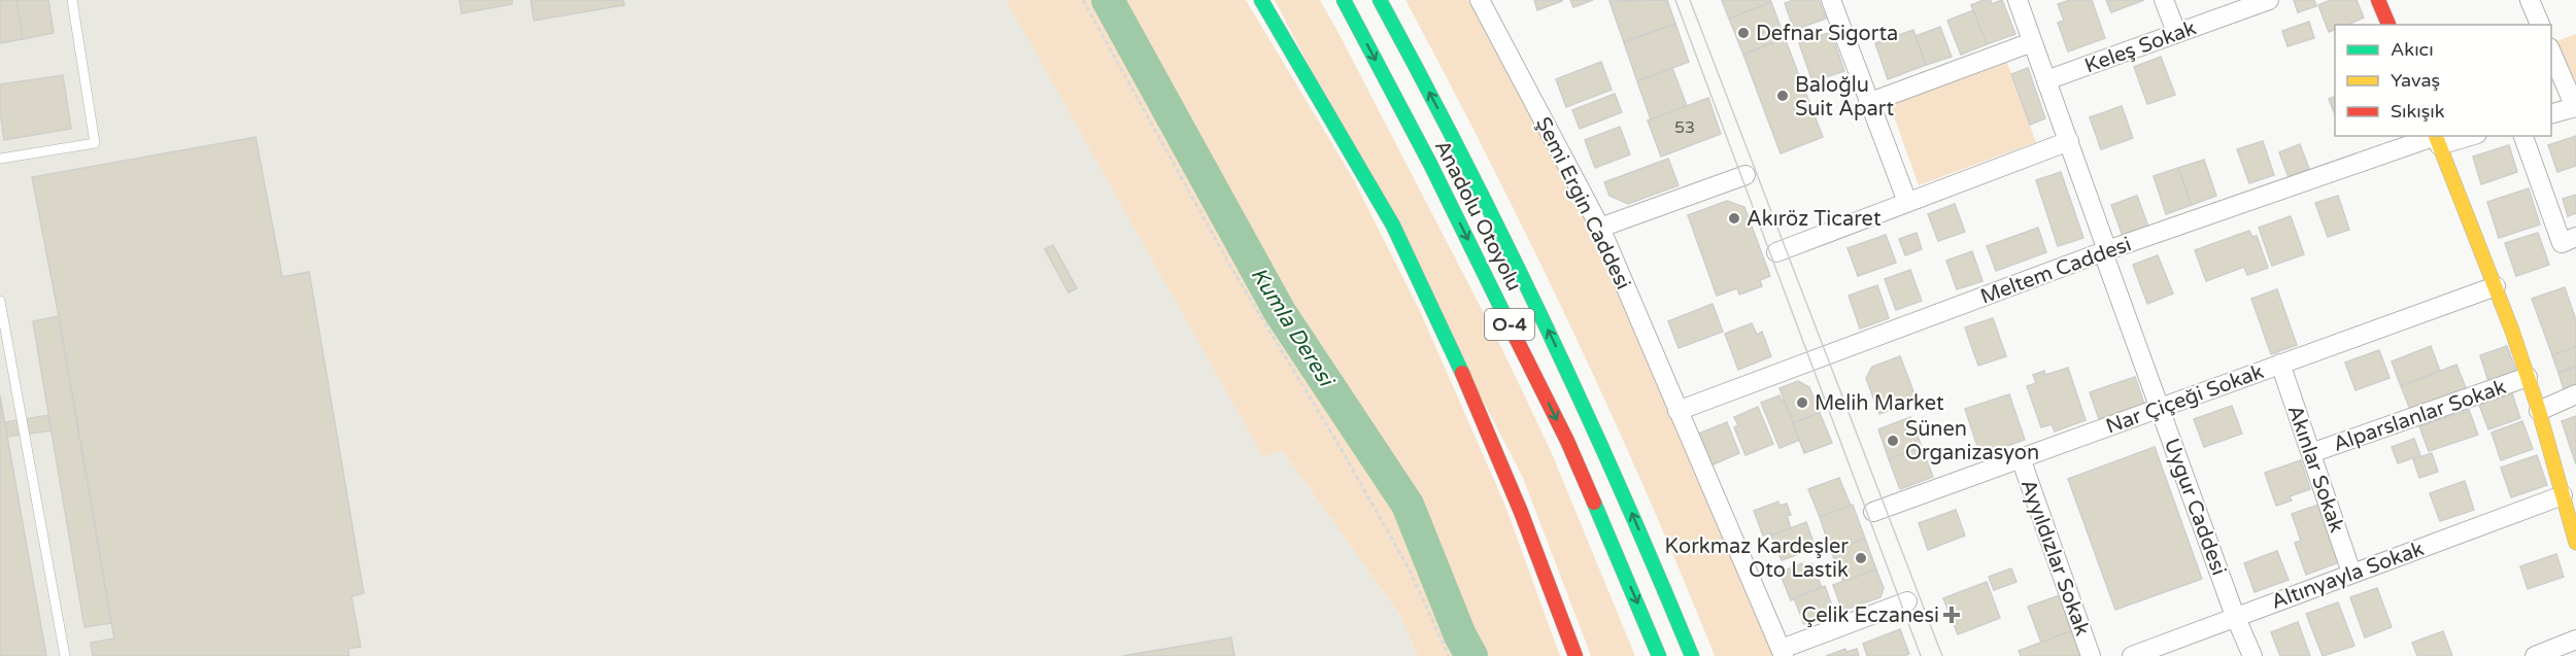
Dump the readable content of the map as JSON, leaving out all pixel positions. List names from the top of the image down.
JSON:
{
  "streets": {
    "main road": ["Anadolu Otoyolu", "O-4"],
    "street": [
      "Keleş Sokak",
      "Şemi Ergin Caddesi",
      "Meltem Caddesi",
      "Nar Çiçeği Sokak",
      "Alparslanlar Sokak",
      "Akınlar Sokak",
      "Uygur Caddesi",
      "Ayyıldızlar Sokak",
      "Altınyayla Sokak"
    ]
  },
  "crossings": [
    ["Keleş Sokak", "Uygur Caddesi"],
    ["Şemi Ergin Caddesi", "Meltem Caddesi"],
    ["Meltem Caddesi", "Uygur Caddesi"],
    ["Nar Çiçeği Sokak", "Akınlar Sokak"],
    ["Nar Çiçeği Sokak", "Uygur Caddesi"],
    ["Nar Çiçeği Sokak", "Ayyıldızlar Sokak"],
    ["Alparslanlar Sokak", "Akınlar Sokak"],
    ["Akınlar Sokak", "Altınyayla Sokak"],
    ["Uygur Caddesi", "Altınyayla Sokak"]
  ],
  "water": ["Kumla Deresi"],
  "places": {
    "other": [
      "Defnar Sigorta",
      "Baloğlu Suit Apart",
      "Akıröz Ticaret",
      "Melih Market",
      "Sünen Organizasyon",
      "Korkmaz Kardeşler Oto Lastik"
    ],
    "health": ["Çelik Eczanesi"]
  },
  "house_numbers": ["53"],
  "legend": ["Akıcı", "Yavaş", "Sıkışık"]
}
